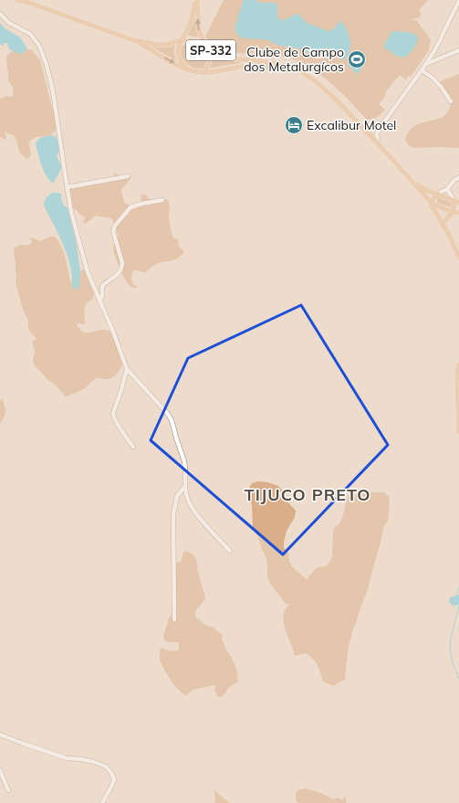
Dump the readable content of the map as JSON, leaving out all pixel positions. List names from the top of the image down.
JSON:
{
  "streets": {
    "main road": ["SP-332"]
  },
  "districts": ["TIJUCO PRETO"],
  "places": {
    "sports": ["Clube de Campo dos Metalurgícos"],
    "hotel": ["Excalibur Motel"]
  }
}
